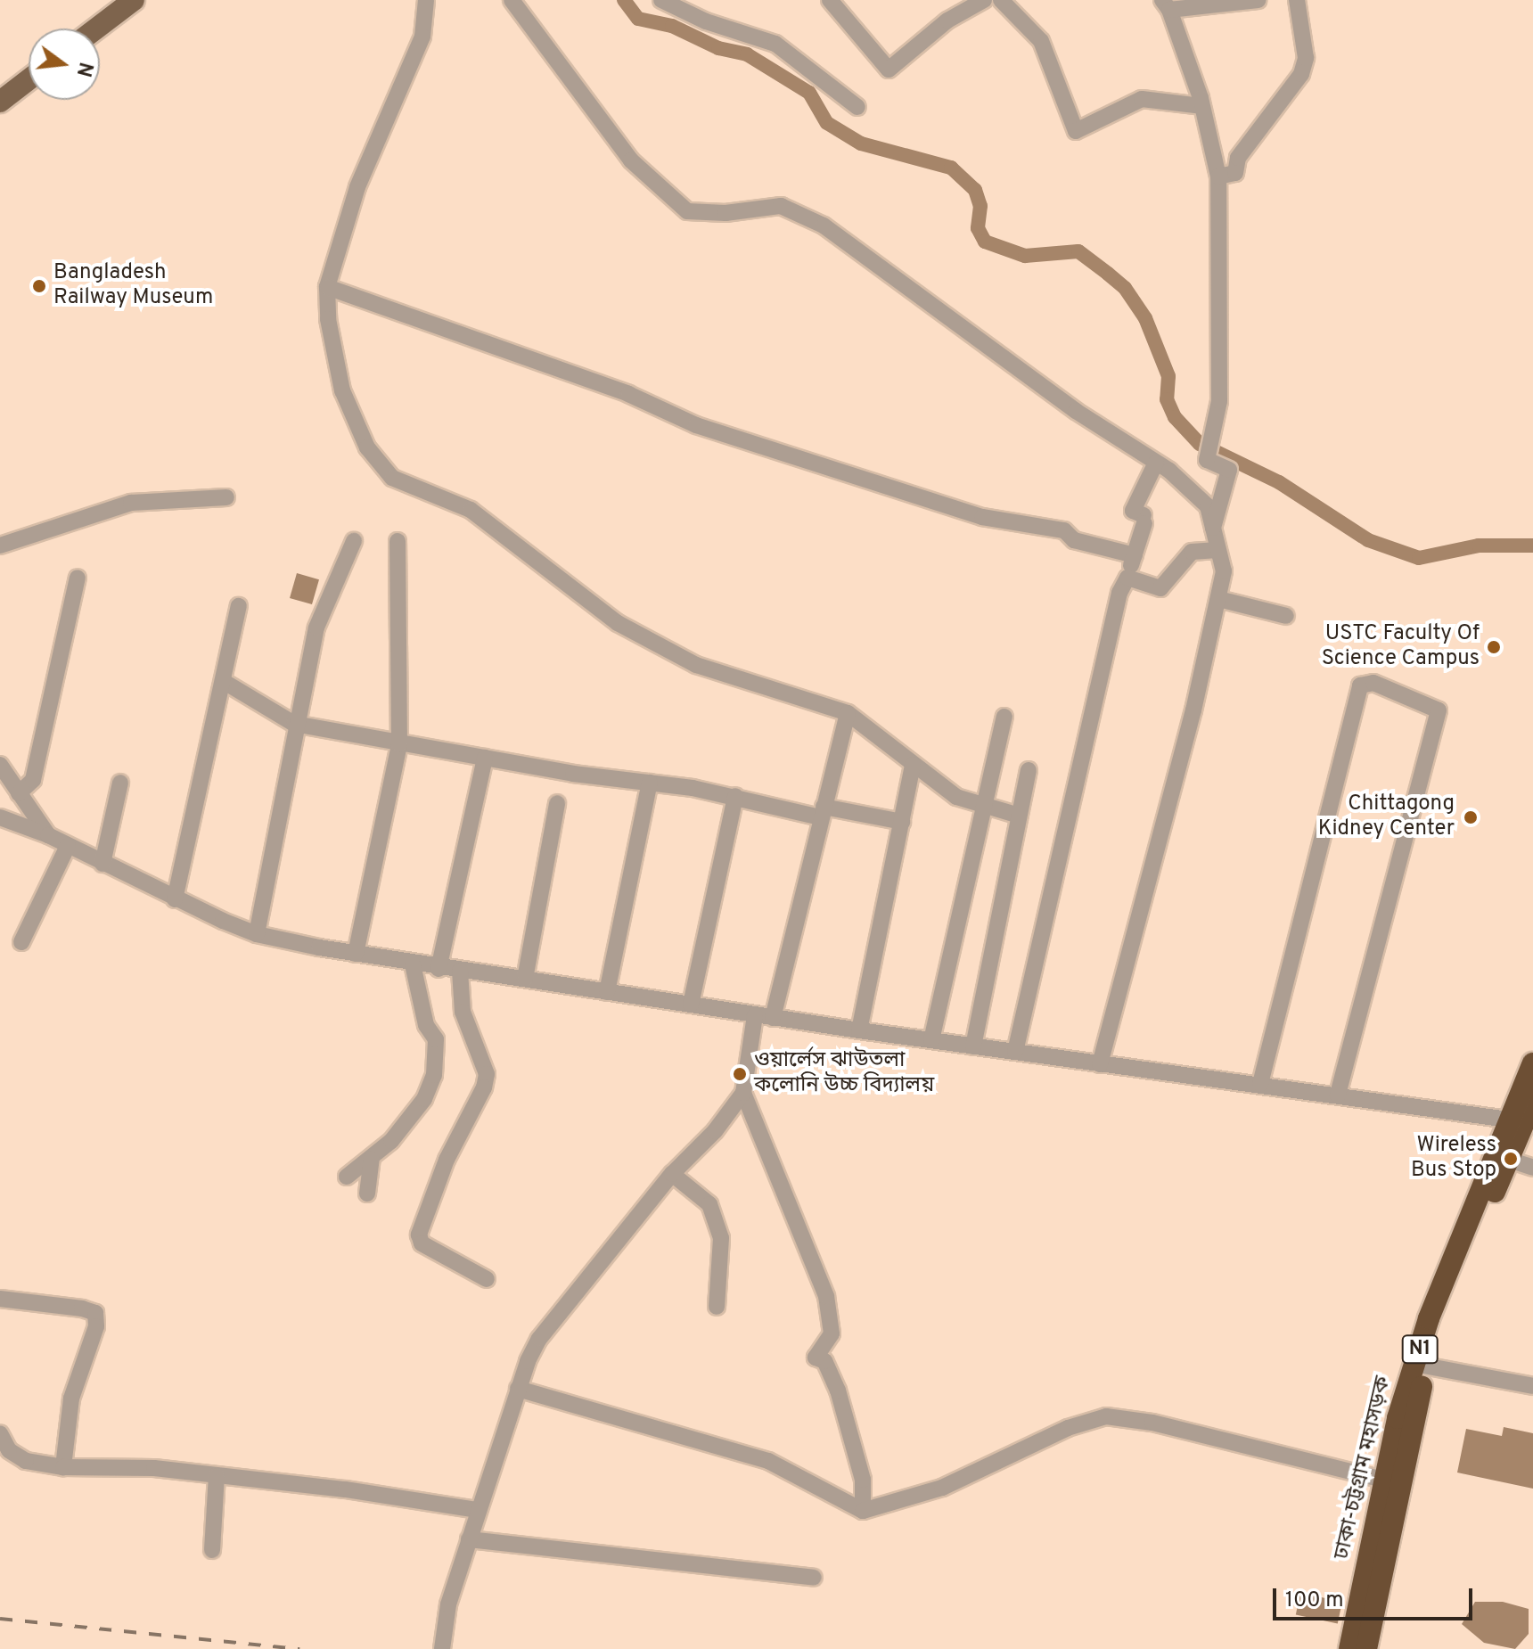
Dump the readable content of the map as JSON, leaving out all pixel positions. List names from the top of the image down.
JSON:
{
  "streets": {
    "highway": ["N1", "ঢাকা-চট্টগ্রাম মহাসড়ক"]
  },
  "places": [
    "Bangladesh Railway Museum",
    "USTC Faculty Of Science Campus",
    "Chittagong Kidney Center",
    "ওয়ার্লেস ঝাউতলা কলোনি উচ্চ বিদ্যালয়",
    "Wireless Bus Stop"
  ],
  "scale_bar": "100 m",
  "north": "right"
}
